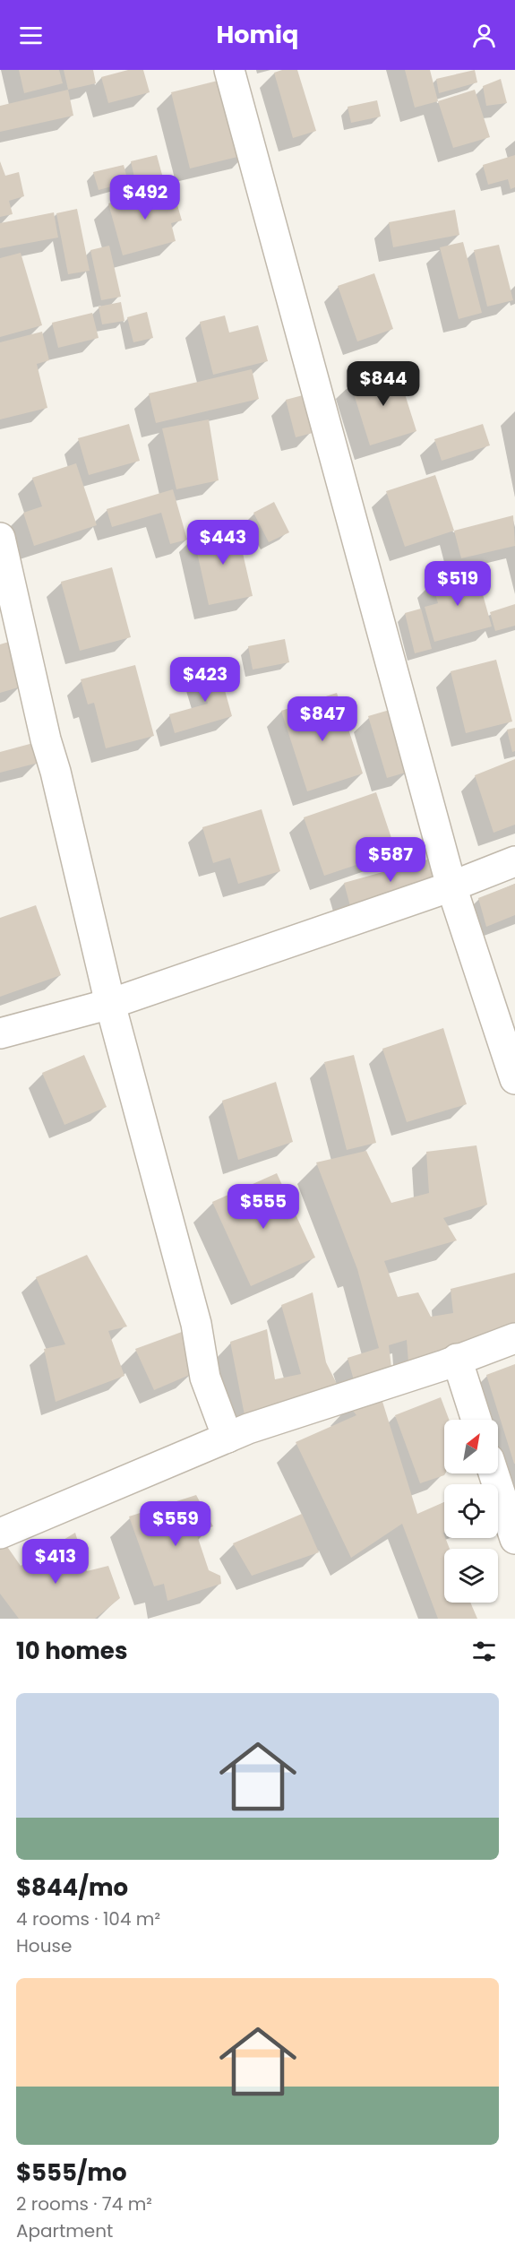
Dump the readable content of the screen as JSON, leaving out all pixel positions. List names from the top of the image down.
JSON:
{
  "north": "top right",
  "page": {
    "header": "Homiq",
    "price": [
      "$492",
      "$844",
      "$443",
      "$519",
      "$423",
      "$847",
      "$587",
      "$555",
      "$559",
      "$413"
    ],
    "heading": "10 homes",
    "list": [
      {
        "name": "$844/mo",
        "note": "4 rooms · 104 m² · House"
      },
      {
        "name": "$555/mo",
        "note": "2 rooms · 74 m² · Apartment"
      }
    ]
  }
}
